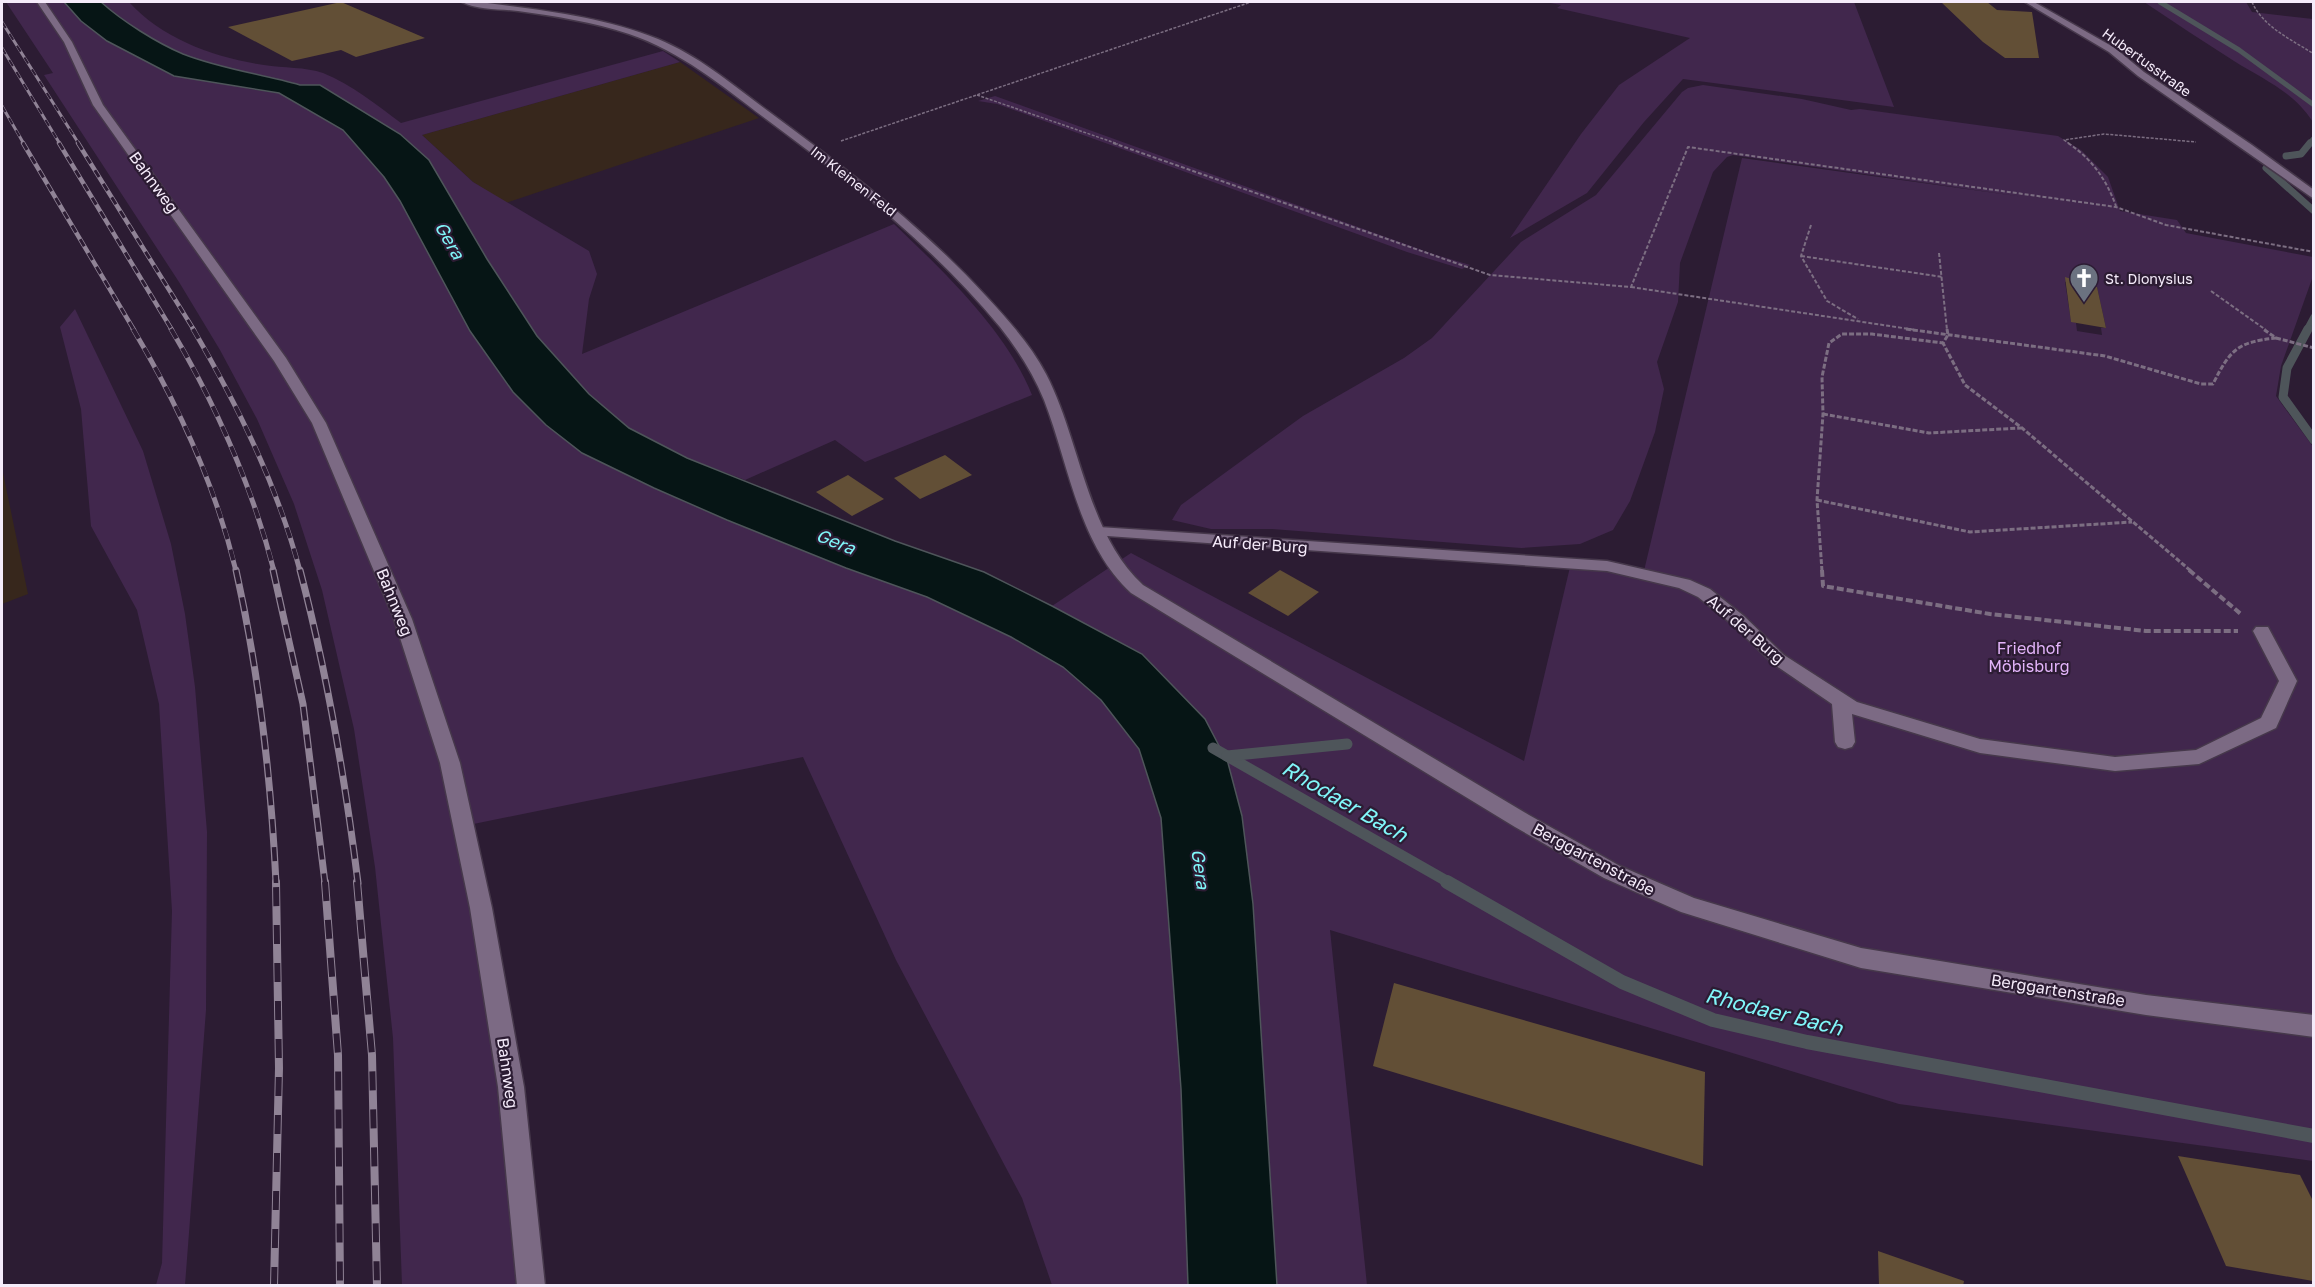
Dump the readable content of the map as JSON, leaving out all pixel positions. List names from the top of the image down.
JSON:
{
  "streets": {
    "street": [
      "Hubertusstraße",
      "Im Kleinen Feld",
      "Bahnweg",
      "Auf der Burg",
      "Berggartenstraße"
    ]
  },
  "crossings": [
    ["Im Kleinen Feld", "Auf der Burg"],
    ["Im Kleinen Feld", "Berggartenstraße"],
    ["Auf der Burg", "Berggartenstraße"]
  ],
  "water": ["Gera", "Rhodaer Bach"],
  "parks": ["Friedhof Möbisburg"],
  "places": {
    "church": ["St. Dionysius"]
  }
}
